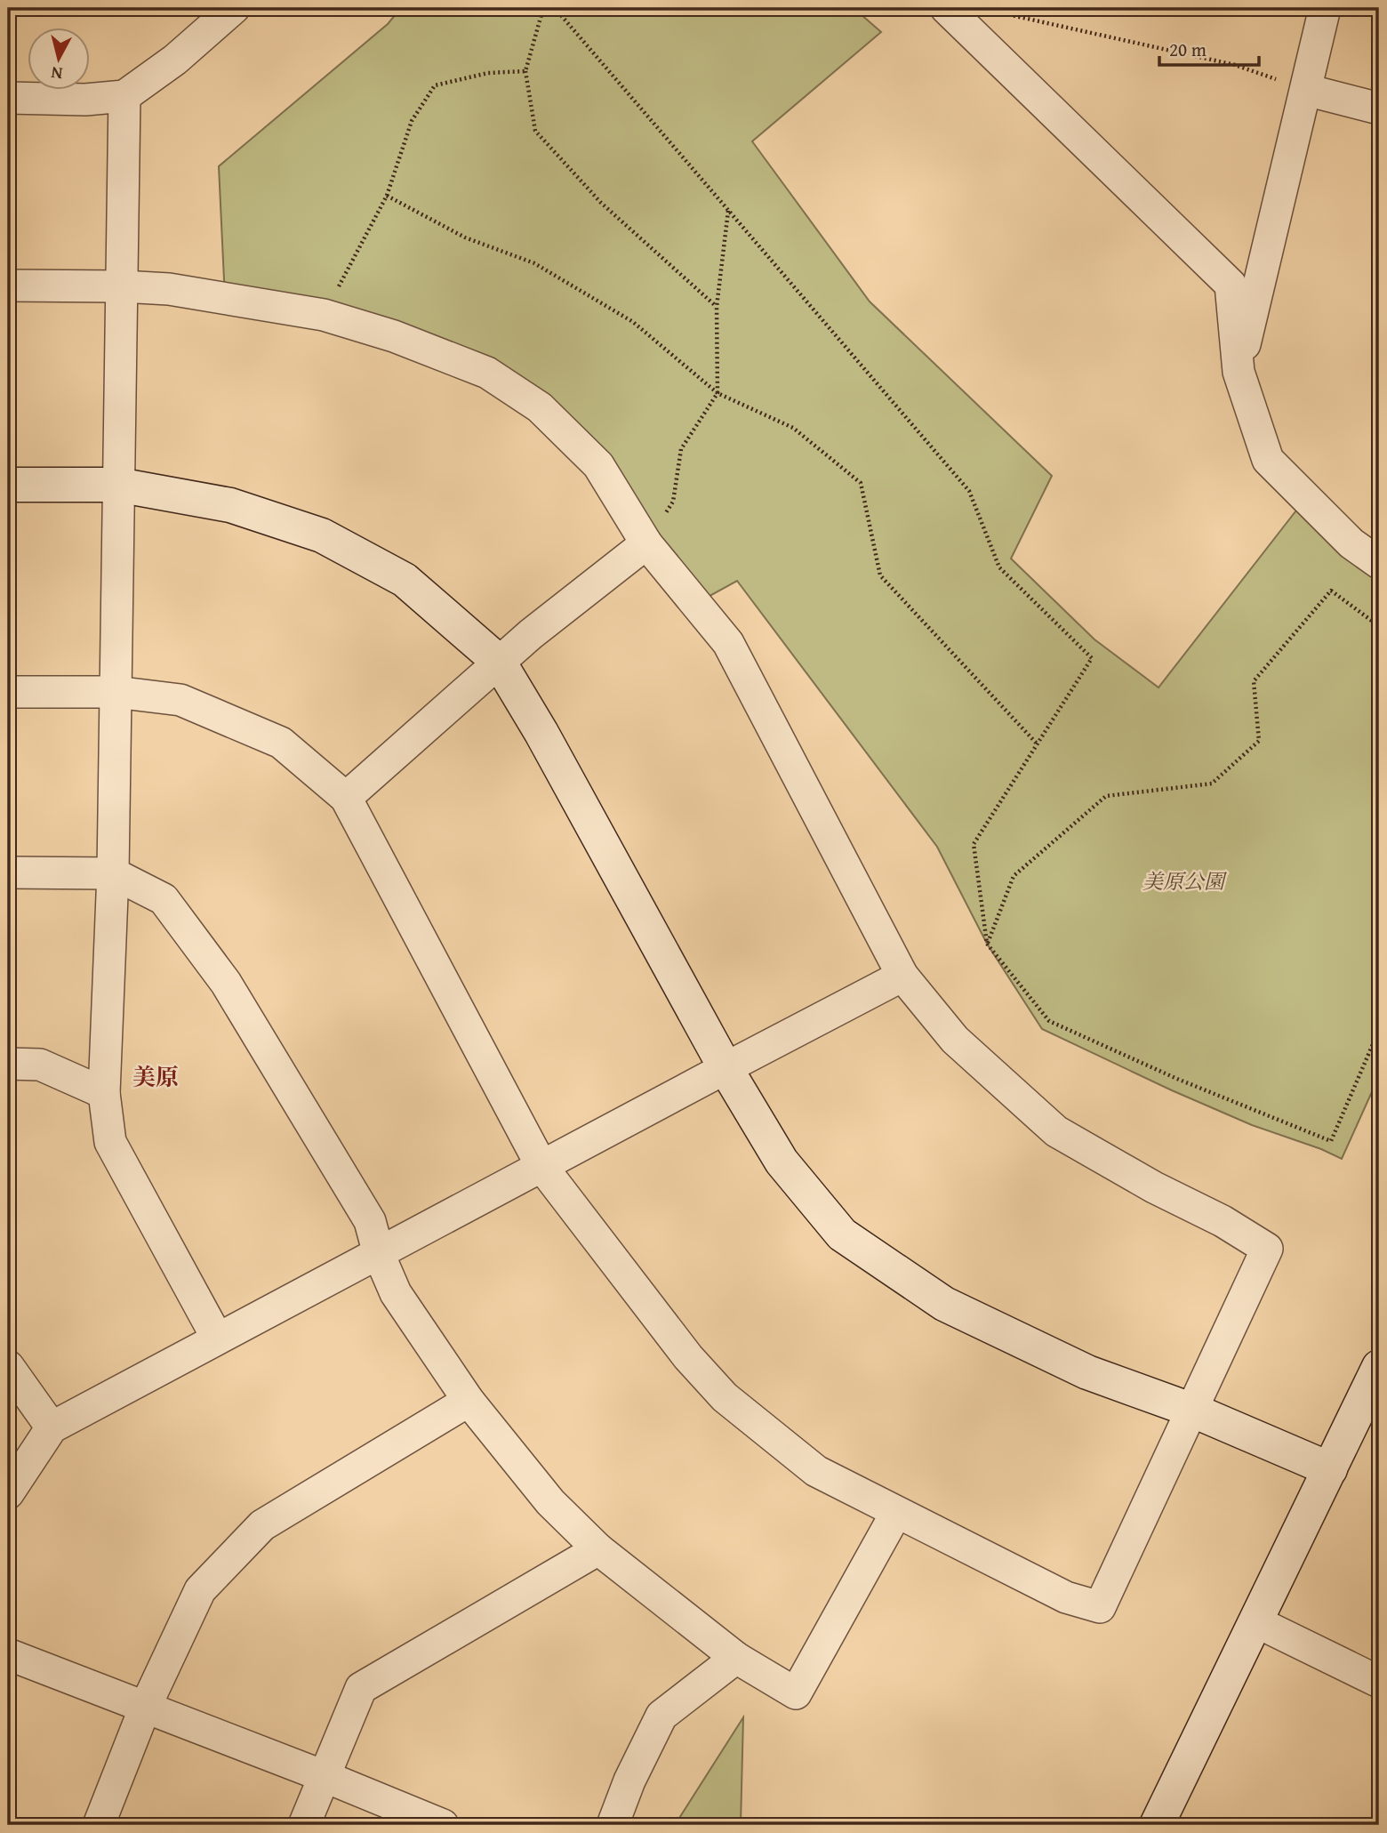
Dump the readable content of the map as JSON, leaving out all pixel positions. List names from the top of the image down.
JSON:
{
  "districts": ["美原"],
  "parks": ["美原公園"],
  "scale_bar": "20 m",
  "north": "bottom"
}
